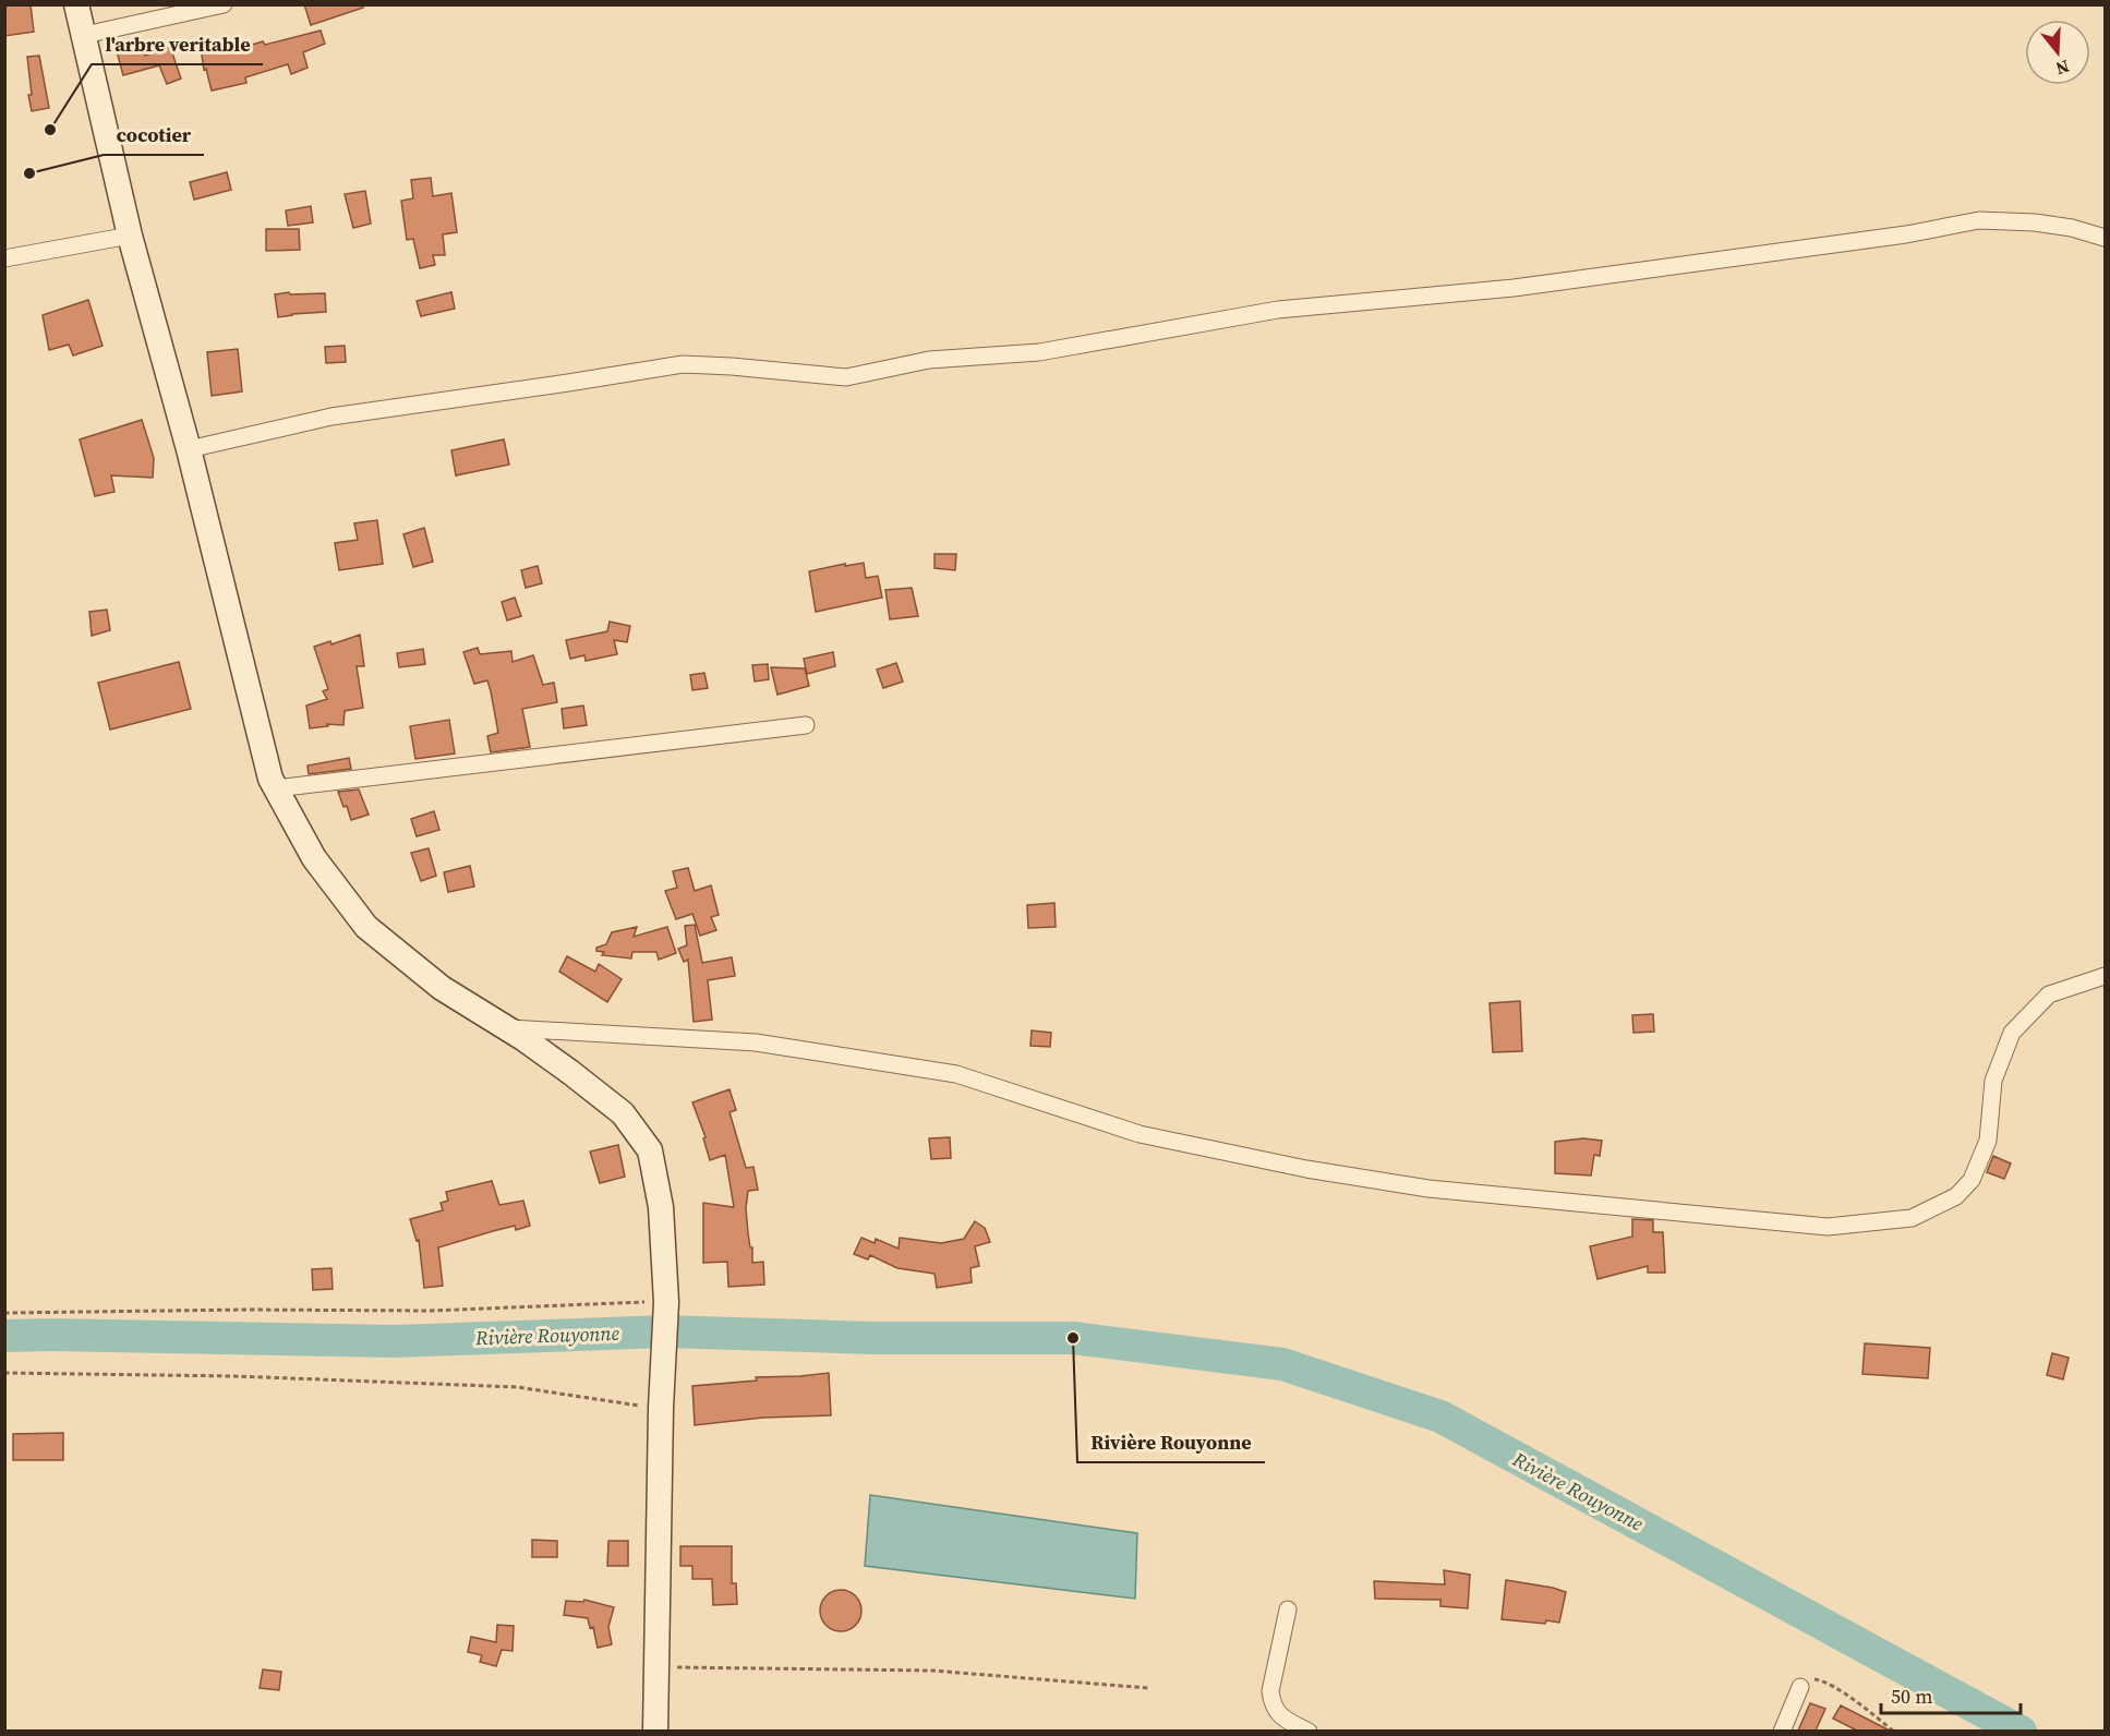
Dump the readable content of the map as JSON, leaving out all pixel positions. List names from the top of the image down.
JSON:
{
  "water": ["Rivière Rouyonne"],
  "places": ["l'arbre veritable", "cocotier", "Rivière Rouyonne"],
  "scale_bar": "50 m",
  "north": "bottom"
}
